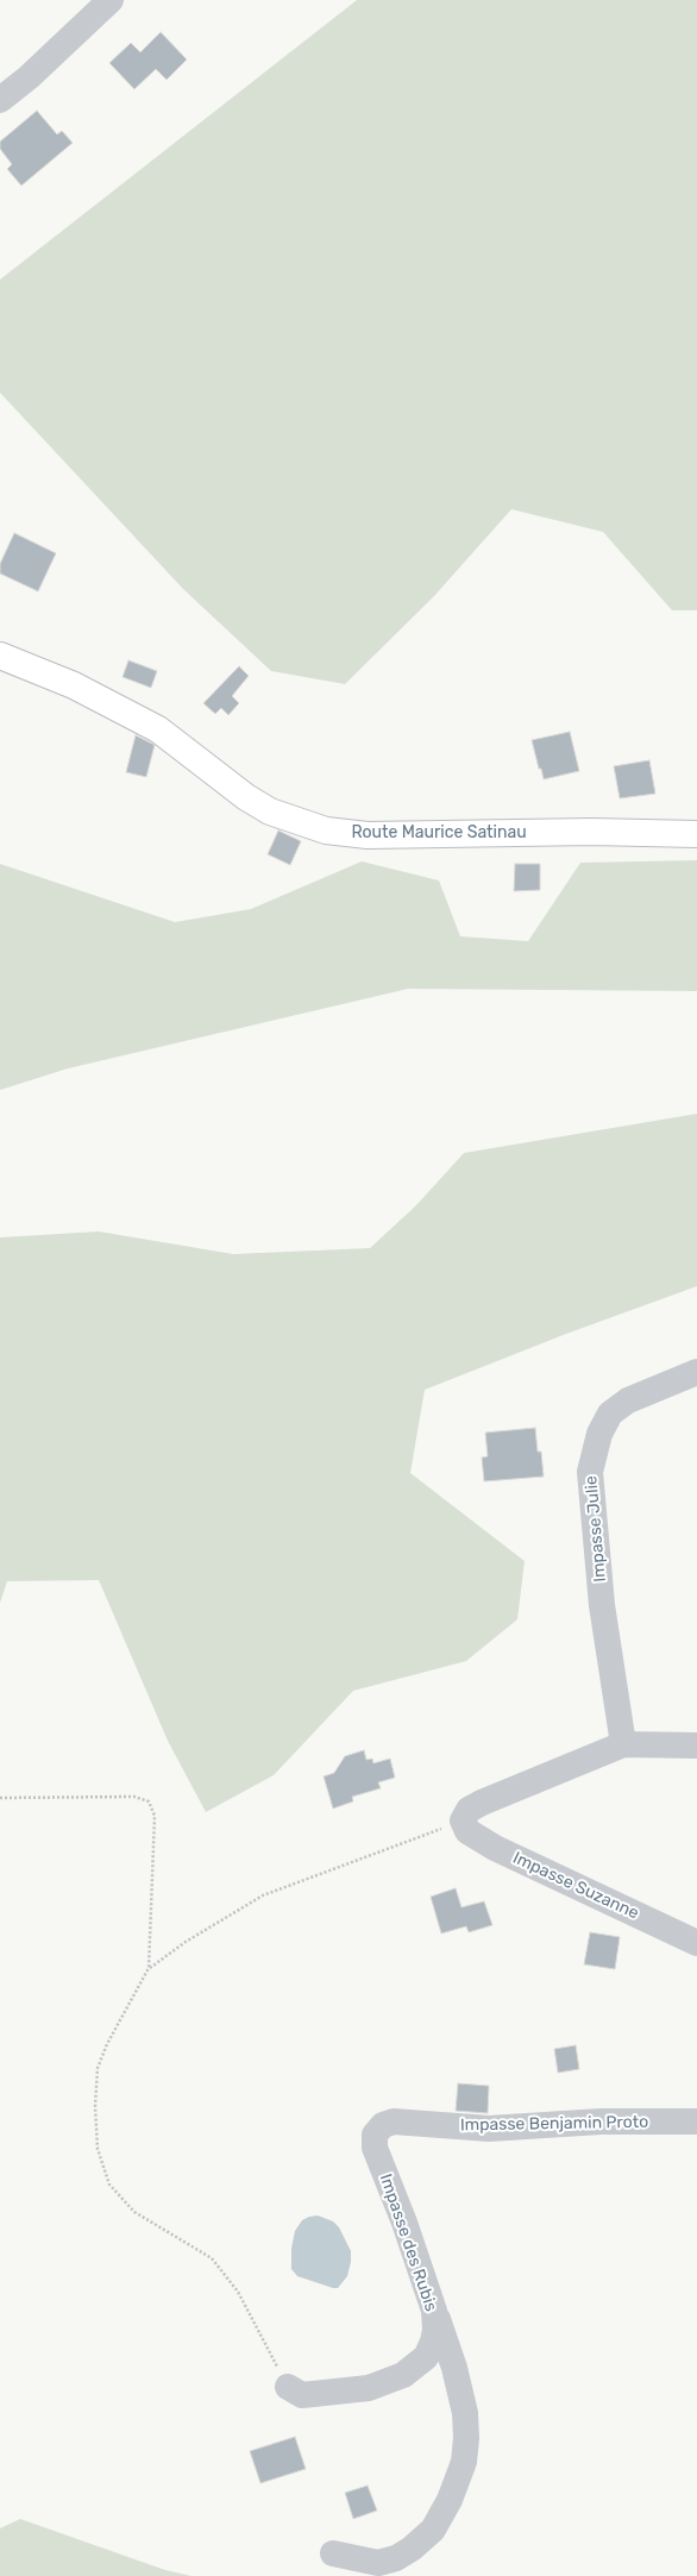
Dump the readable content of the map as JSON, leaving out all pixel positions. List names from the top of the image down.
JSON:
{
  "streets": {
    "main road": ["Route Maurice Satinau"],
    "street": [
      "Impasse Julie",
      "Impasse Suzanne",
      "Impasse Benjamin Proto",
      "Impasse des Rubis"
    ]
  },
  "crossings": [
    ["Impasse Benjamin Proto", "Impasse des Rubis"]
  ]
}
